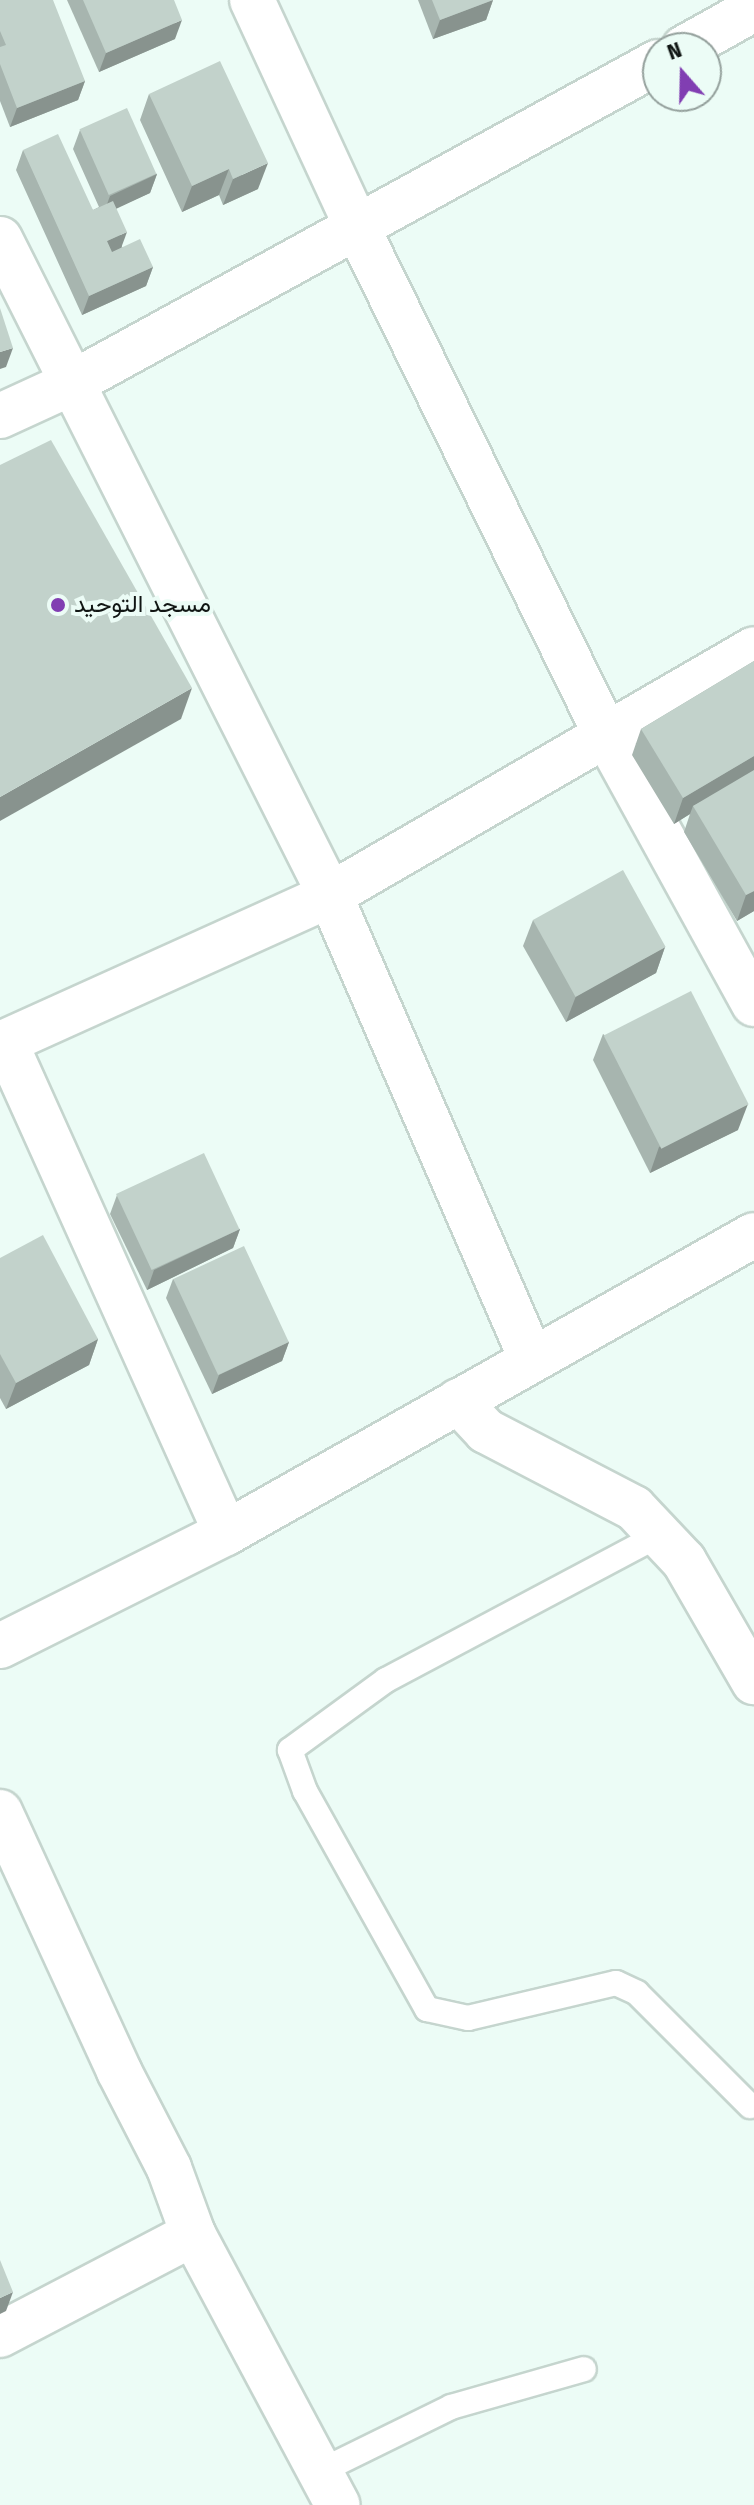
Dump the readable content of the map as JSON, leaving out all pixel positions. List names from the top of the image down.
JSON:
{
  "places": ["مسجد التوحيد"],
  "north": "top"
}
